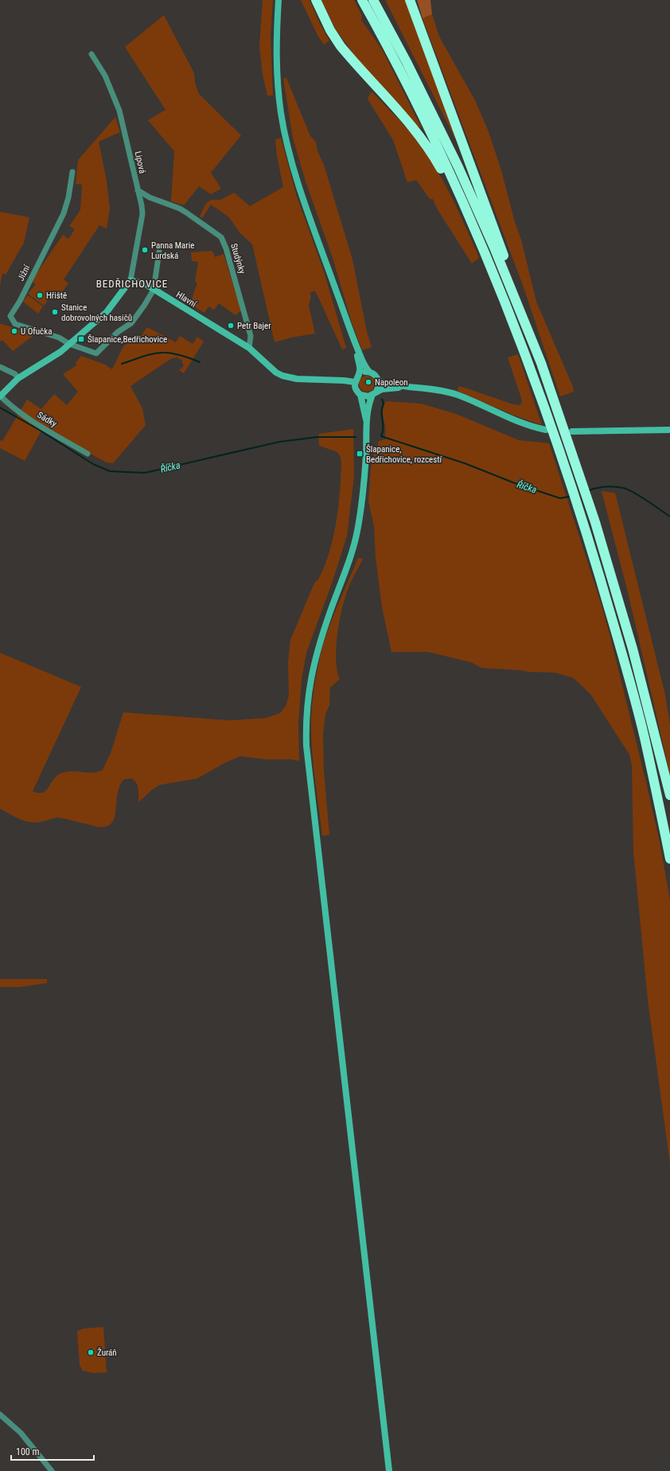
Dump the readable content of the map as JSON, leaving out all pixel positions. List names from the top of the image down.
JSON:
{
  "streets": {
    "main road": ["Hlavní"],
    "street": [
      "Lipová",
      "Studýnky",
      "Jižní",
      "Sádky"
    ]
  },
  "crossings": [
    ["Lipová", "Studýnky"],
    ["Lipová", "Hlavní"],
    ["Studýnky", "Hlavní"]
  ],
  "districts": ["BEDŘICHOVICE"],
  "water": ["Říčka"],
  "places": {
    "other": [
      "Panna Marie Lurdská",
      "Hřiště",
      "Stanice dobrovolných hasičů",
      "Petr Bajer",
      "U Ofučka",
      "Napoleon",
      "Žuráň"
    ],
    "transit": ["Šlapanice,Bedřichovice", "Šlapanice, Bedřichovice, rozcestí"]
  },
  "scale_bar": "100 m"
}
